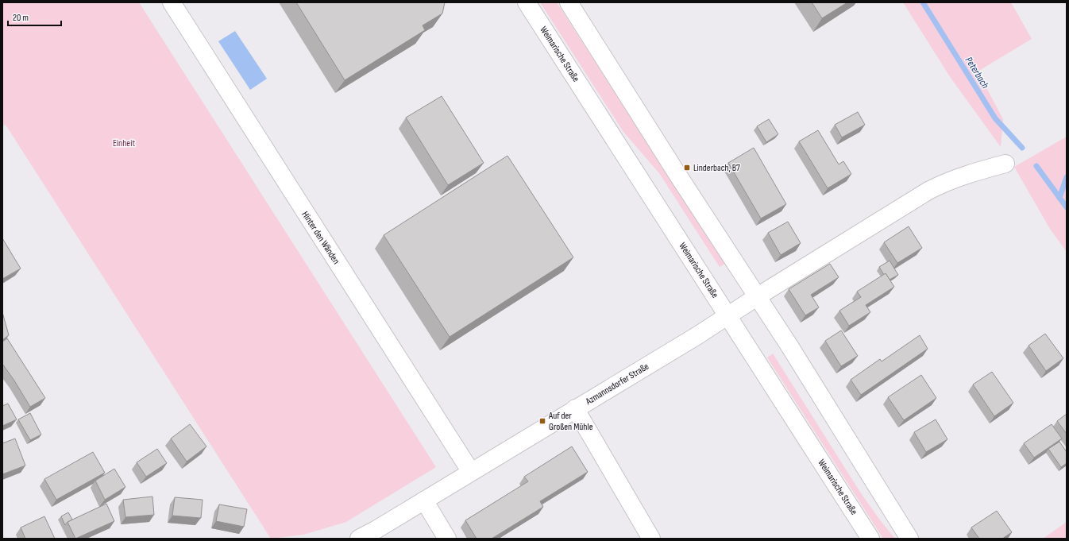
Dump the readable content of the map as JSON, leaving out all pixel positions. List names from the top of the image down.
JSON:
{
  "streets": {
    "street": ["Weimarische Straße", "Hinter den Wänden", "Azmannsdorfer Straße"]
  },
  "crossings": [
    ["Weimarische Straße", "Azmannsdorfer Straße"],
    ["Hinter den Wänden", "Azmannsdorfer Straße"]
  ],
  "water": ["Peterbach"],
  "parks": ["Einheit"],
  "places": {
    "transit": ["Linderbach, B7", "Auf der Großen Mühle"]
  },
  "scale_bar": "20 m"
}
